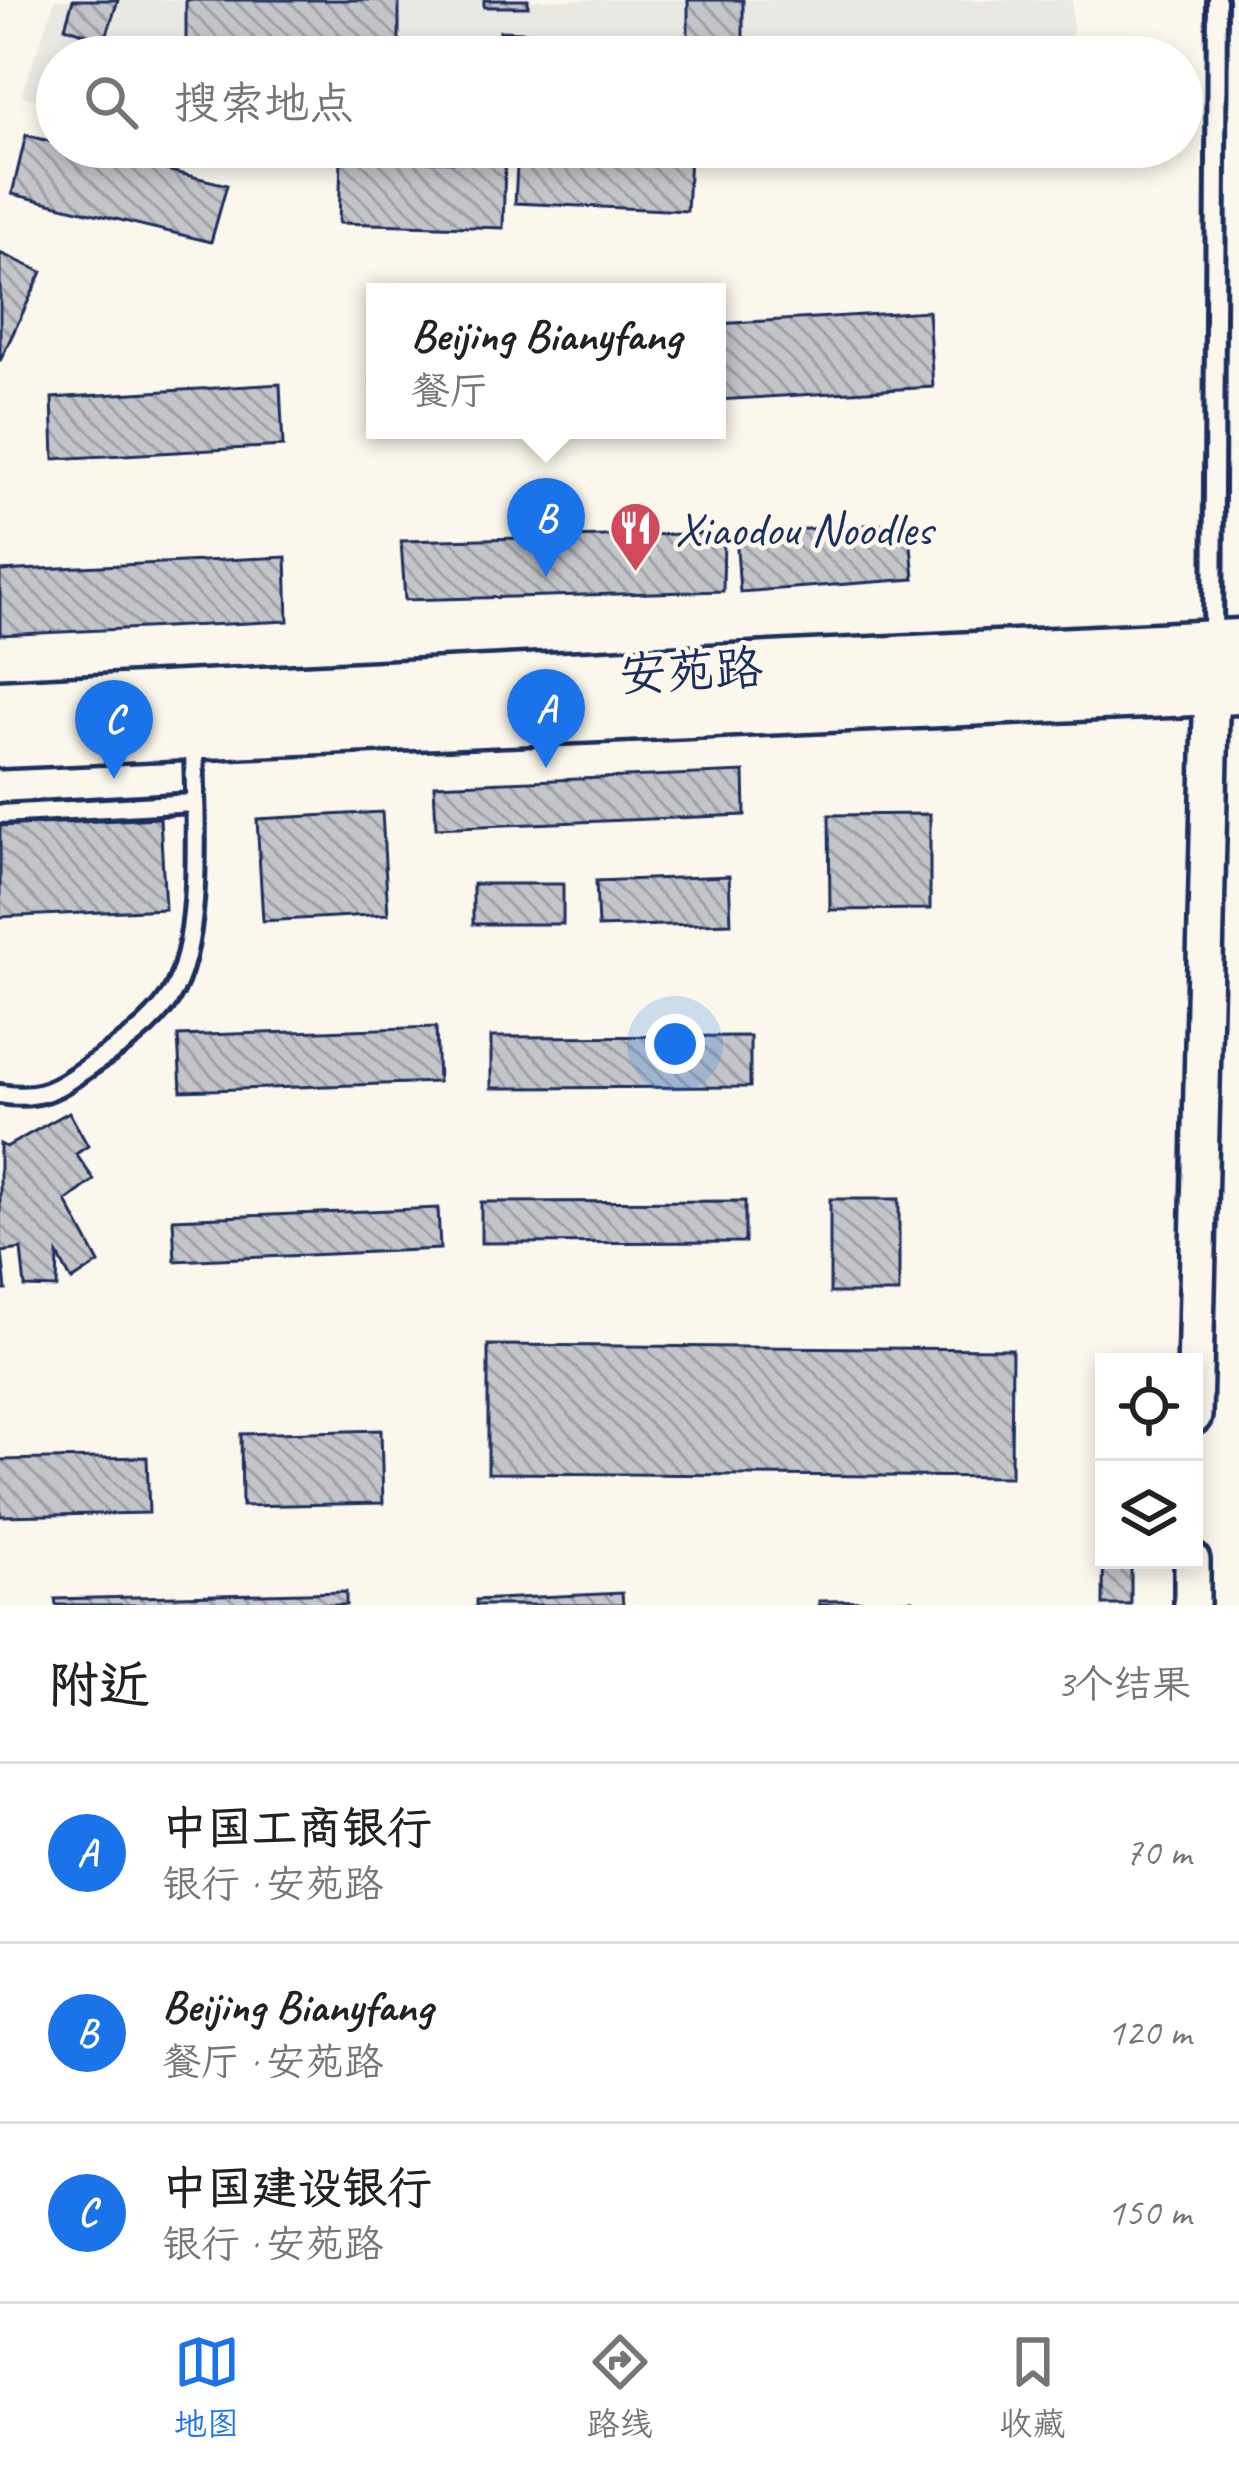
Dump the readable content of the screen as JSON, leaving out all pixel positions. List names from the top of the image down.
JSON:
{
  "streets": {
    "main road": ["安苑路"]
  },
  "places": {
    "restaurant": ["Xiaodou Noodles"]
  },
  "page": {
    "search": "搜索地点",
    "popup": ["Beijing Bianyfang", "餐厅"],
    "pins": ["B", "A", "C"],
    "heading": ["附近", "3个结果"],
    "list": [
      {
        "mark": "A",
        "name": "中国工商银行",
        "note": "银行 · 安苑路",
        "value": "70 m"
      },
      {
        "mark": "B",
        "name": "Beijing Bianyfang",
        "note": "餐厅 · 安苑路",
        "value": "120 m"
      },
      {
        "mark": "C",
        "name": "中国建设银行",
        "note": "银行 · 安苑路",
        "value": "150 m"
      }
    ],
    "nav": ["地图", "路线", "收藏"]
  }
}
